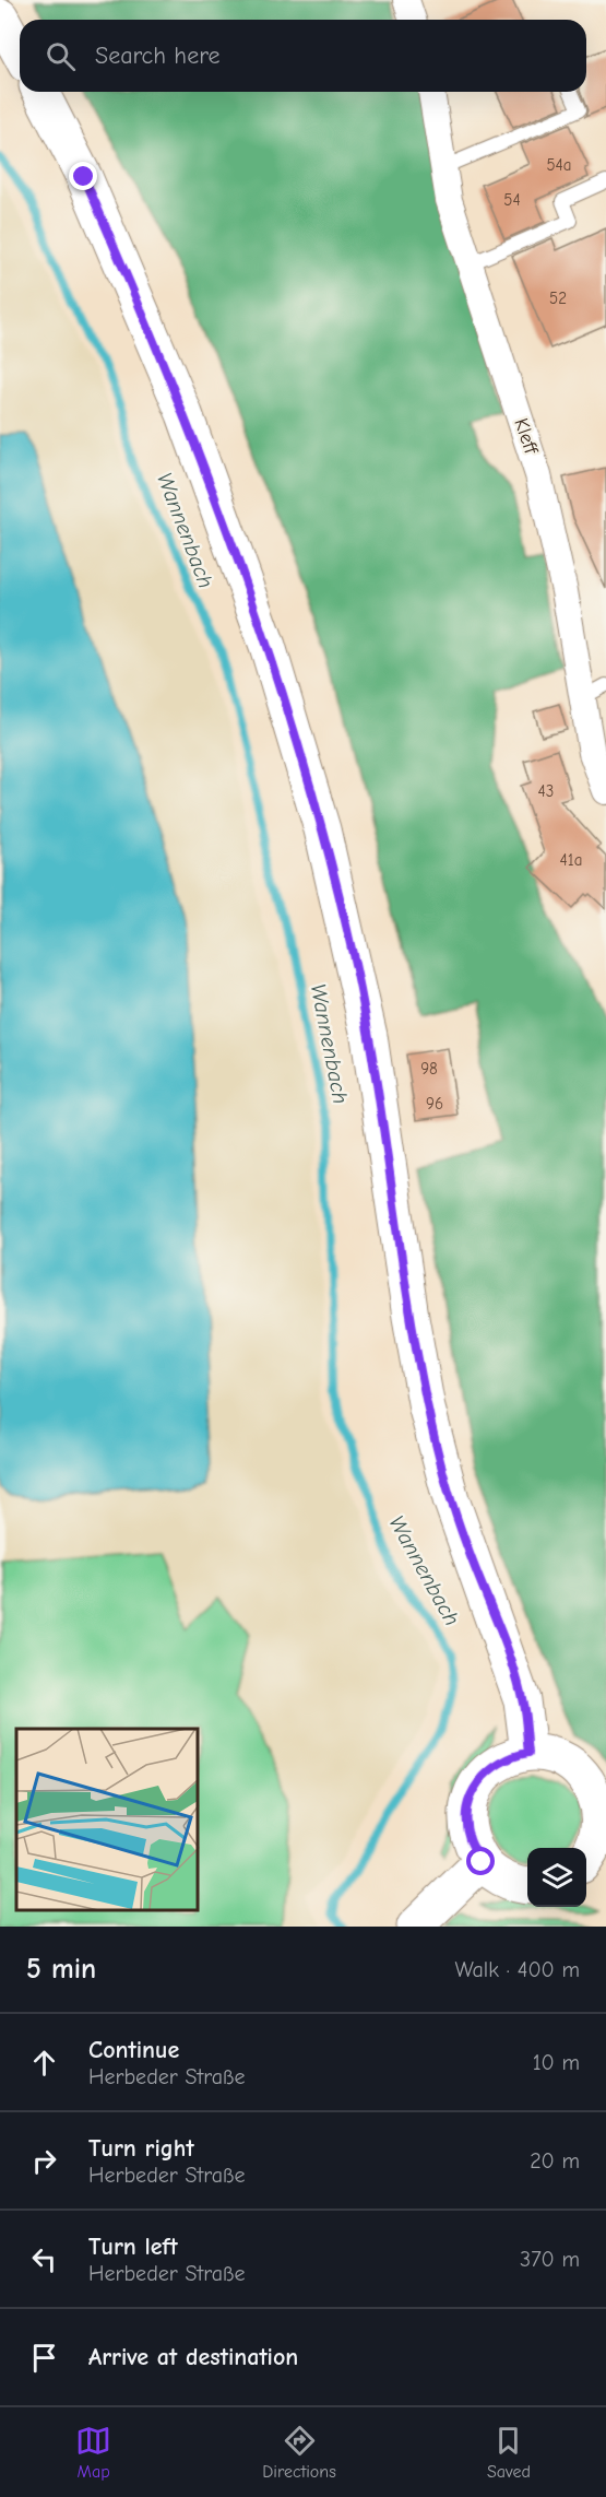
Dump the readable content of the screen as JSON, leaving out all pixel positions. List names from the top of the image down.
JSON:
{
  "streets": {
    "street": ["Kleff"]
  },
  "water": ["Wannenbach"],
  "house_numbers": [
    "54a",
    "54",
    "52",
    "43",
    "41a",
    "98",
    "96"
  ],
  "page": {
    "search": "Search here",
    "heading": ["5 min", "Walk · 400 m"],
    "list": [
      ["Continue", "Herbeder Straße", "10 m"],
      ["Turn right", "Herbeder Straße", "20 m"],
      ["Turn left", "Herbeder Straße", "370 m"],
      "Arrive at destination"
    ],
    "nav": ["Map", "Directions", "Saved"]
  }
}
